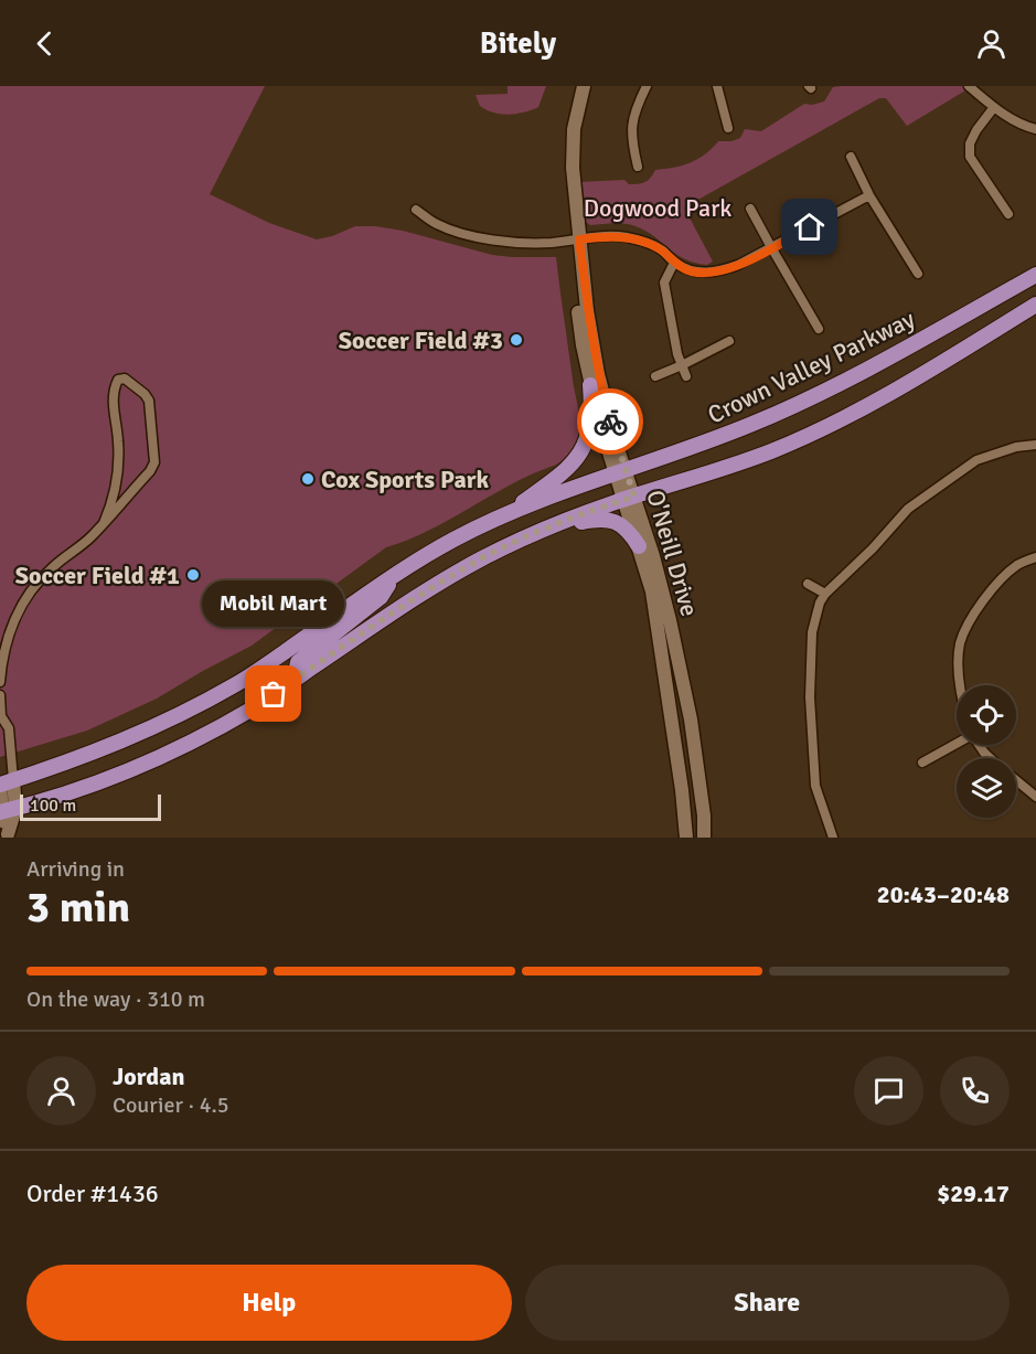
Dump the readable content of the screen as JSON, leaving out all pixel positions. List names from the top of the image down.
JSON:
{
  "streets": {
    "main road": ["Crown Valley Parkway", "O'Neill Drive"]
  },
  "crossings": [
    ["Crown Valley Parkway", "O'Neill Drive"]
  ],
  "parks": ["Dogwood Park"],
  "places": [
    "Soccer Field #3",
    "Cox Sports Park",
    "Soccer Field #1",
    "Mobil Mart"
  ],
  "scale_bar": "100 m",
  "page": {
    "header": "Bitely",
    "bubble": "Mobil Mart",
    "scale": "100 m",
    "heading": ["3 min", "Arriving in", "20:43–20:48"],
    "panel": [
      "Jordan",
      "Courier · 4.5",
      "Order #1436",
      "$29.17"
    ],
    "bar": "On the way · 310 m",
    "buttons": ["Help", "Share"]
  }
}
